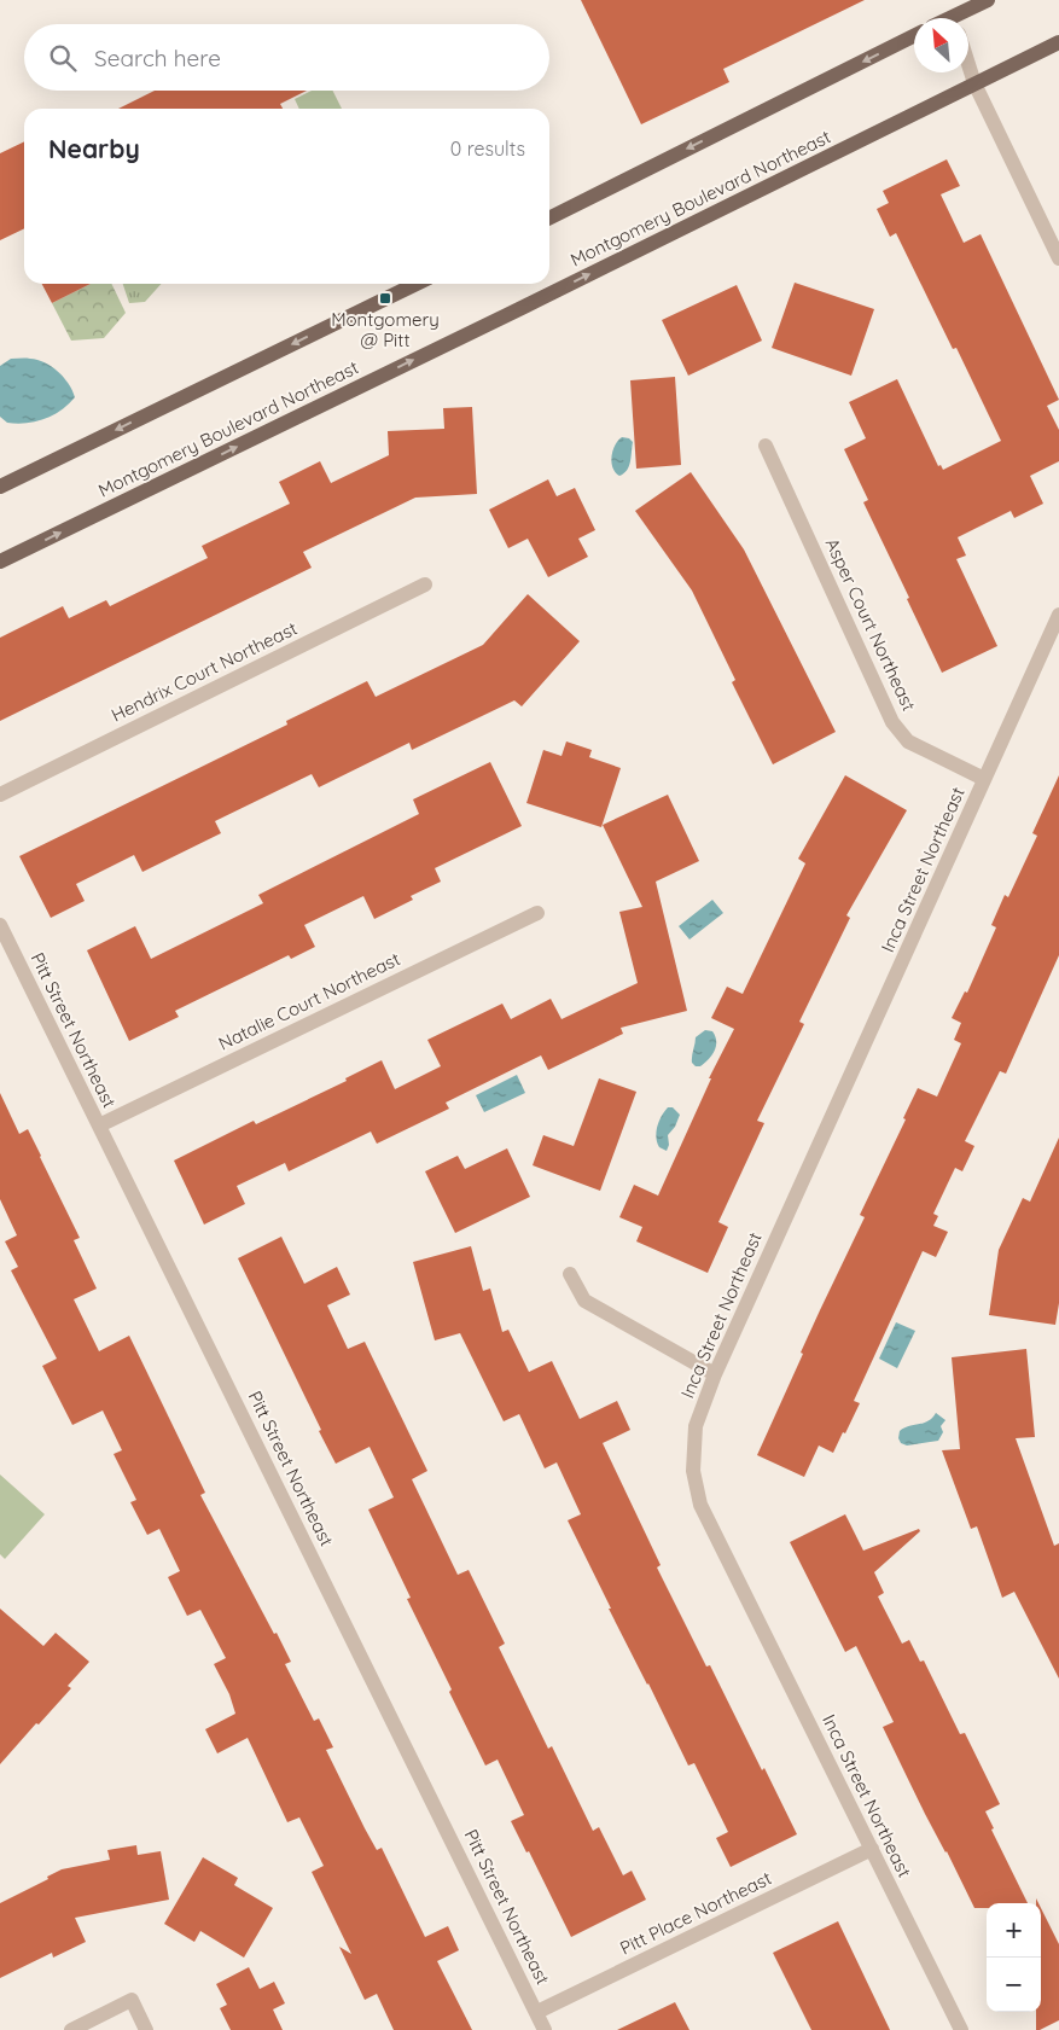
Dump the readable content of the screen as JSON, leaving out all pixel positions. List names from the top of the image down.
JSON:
{
  "streets": {
    "main road": ["Montgomery Boulevard Northeast"],
    "street": [
      "Asper Court Northeast",
      "Hendrix Court Northeast",
      "Inca Street Northeast",
      "Natalie Court Northeast",
      "Pitt Street Northeast",
      "Pitt Place Northeast"
    ]
  },
  "crossings": [
    ["Asper Court Northeast", "Inca Street Northeast"],
    ["Inca Street Northeast", "Pitt Place Northeast"],
    ["Natalie Court Northeast", "Pitt Street Northeast"],
    ["Pitt Street Northeast", "Pitt Place Northeast"]
  ],
  "places": {
    "transit": ["Montgomery @ Pitt"]
  },
  "north": "top left",
  "page": {
    "search": "Search here",
    "heading": ["Nearby", "0 results"],
    "map_buttons": ["+", "−"]
  }
}
